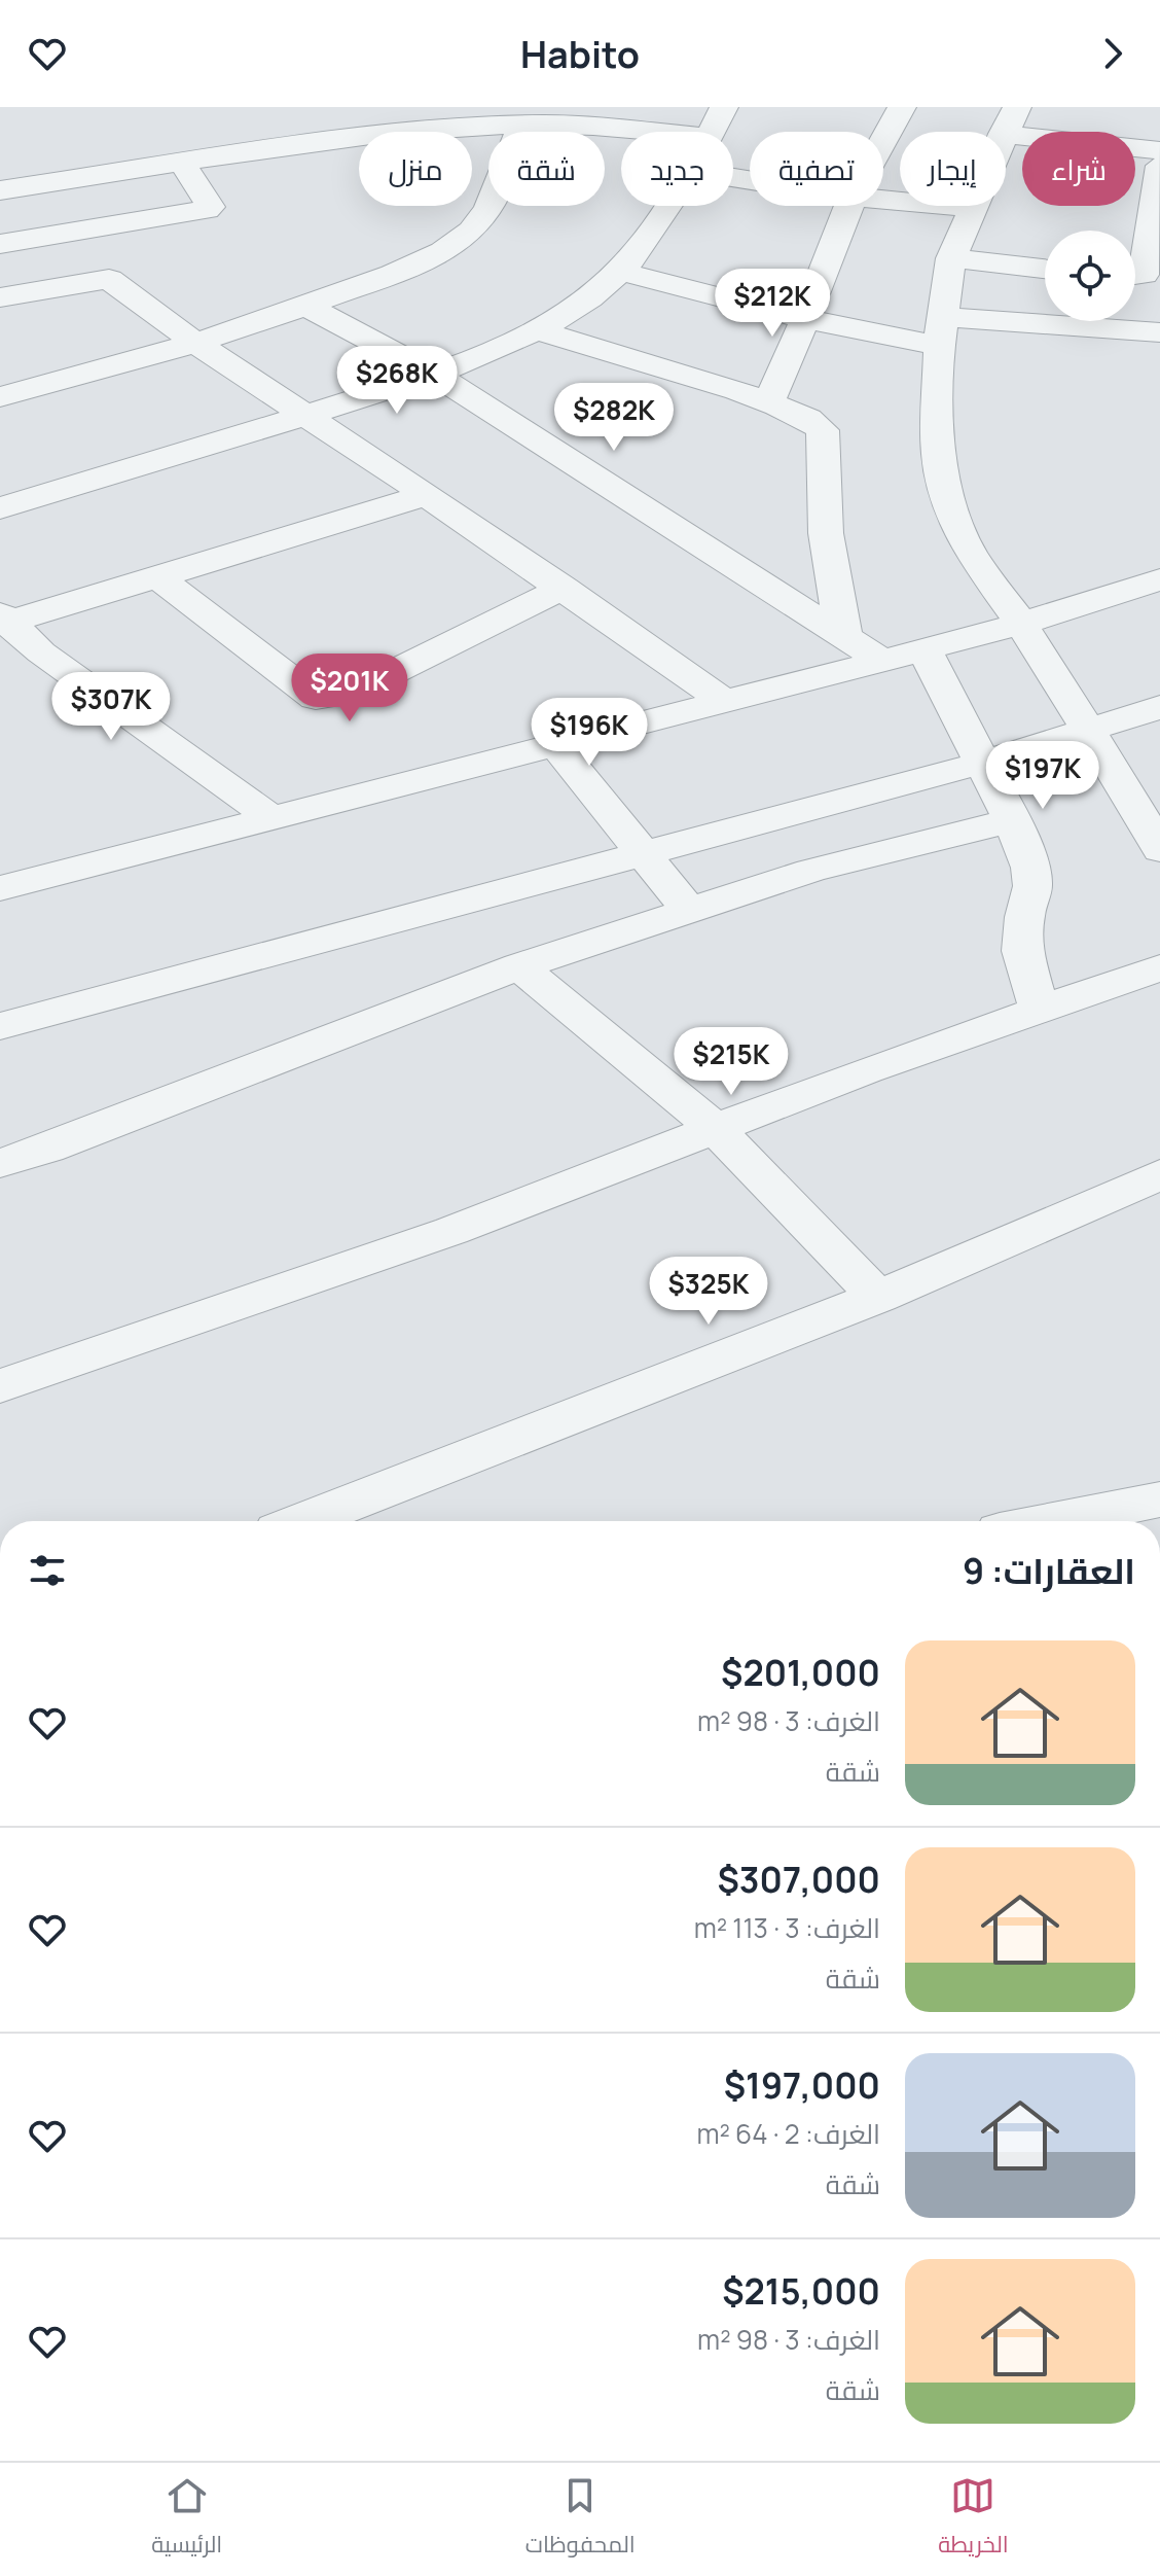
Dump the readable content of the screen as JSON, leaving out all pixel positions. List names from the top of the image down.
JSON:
{
  "page": {
    "header": "Habito",
    "chip": [
      "شراء",
      "إيجار",
      "تصفية",
      "جديد",
      "شقة",
      "منزل"
    ],
    "price": [
      "$212K",
      "$268K",
      "$282K",
      "$201K",
      "$307K",
      "$196K",
      "$197K",
      "$215K",
      "$325K"
    ],
    "heading": "العقارات: 9",
    "list": [
      {
        "name": "$201,000",
        "note": "الغرف: 3 · 98 m² · شقة"
      },
      {
        "name": "$307,000",
        "note": "الغرف: 3 · 113 m² · شقة"
      },
      {
        "name": "$197,000",
        "note": "الغرف: 2 · 64 m² · شقة"
      },
      {
        "name": "$215,000",
        "note": "الغرف: 3 · 98 m² · شقة"
      }
    ],
    "tabs": ["الخريطة", "المحفوظات", "الرئيسية"]
  }
}
